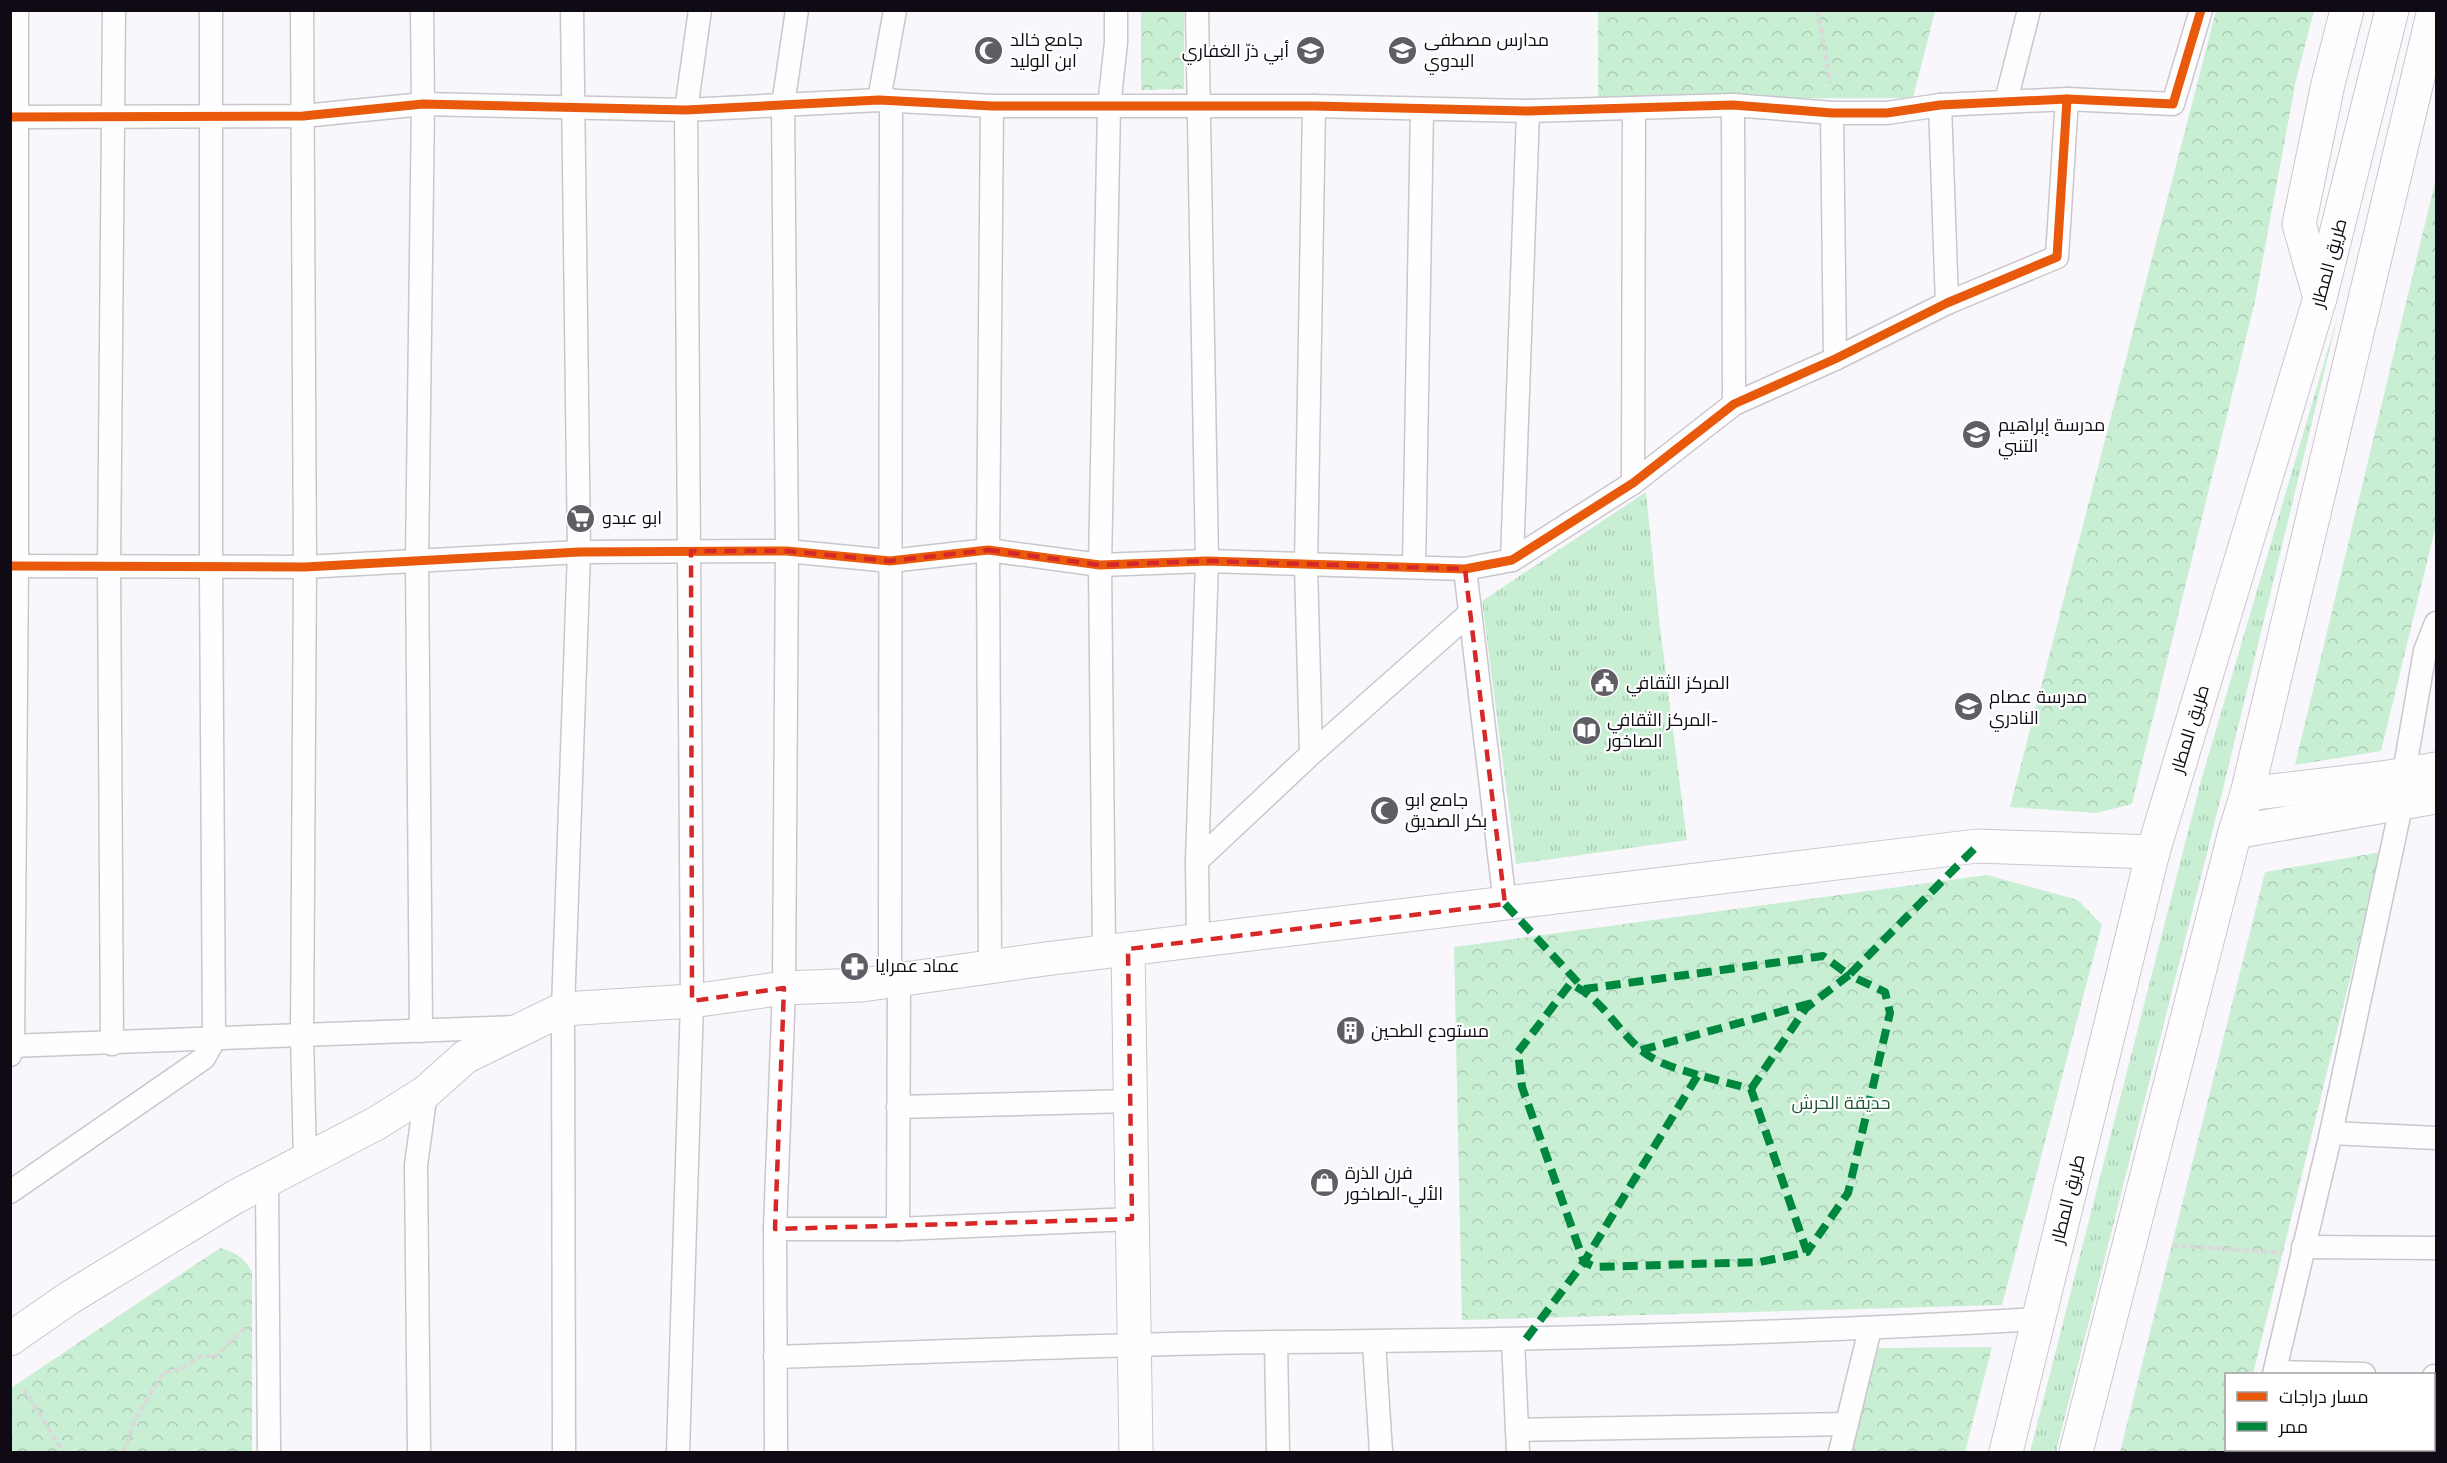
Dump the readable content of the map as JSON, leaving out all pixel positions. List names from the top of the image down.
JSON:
{
  "streets": {
    "main road": ["طريق المطار"]
  },
  "parks": ["حديقة الحرش"],
  "places": {
    "mosque": ["جامع خالد ابن الوليد", "جامع ابو بكر الصديق"],
    "school or university": [
      "مدارس مصطفى البدوي",
      "أبي ذرّ الغفاري",
      "مدرسة إبراهيم التنبي",
      "مدرسة عصام النادري"
    ],
    "supermarket": ["ابو عبدو"],
    "public building": ["المركز الثقافي"],
    "library": ["المركز الثقافي- الصاخور"],
    "pharmacy": ["عماد عمرايا"],
    "building": ["مستودع الطحين"],
    "shop": ["فرن الذرة الألي-الصاخور"]
  },
  "legend": ["مسار دراجات", "ممر"]
}
